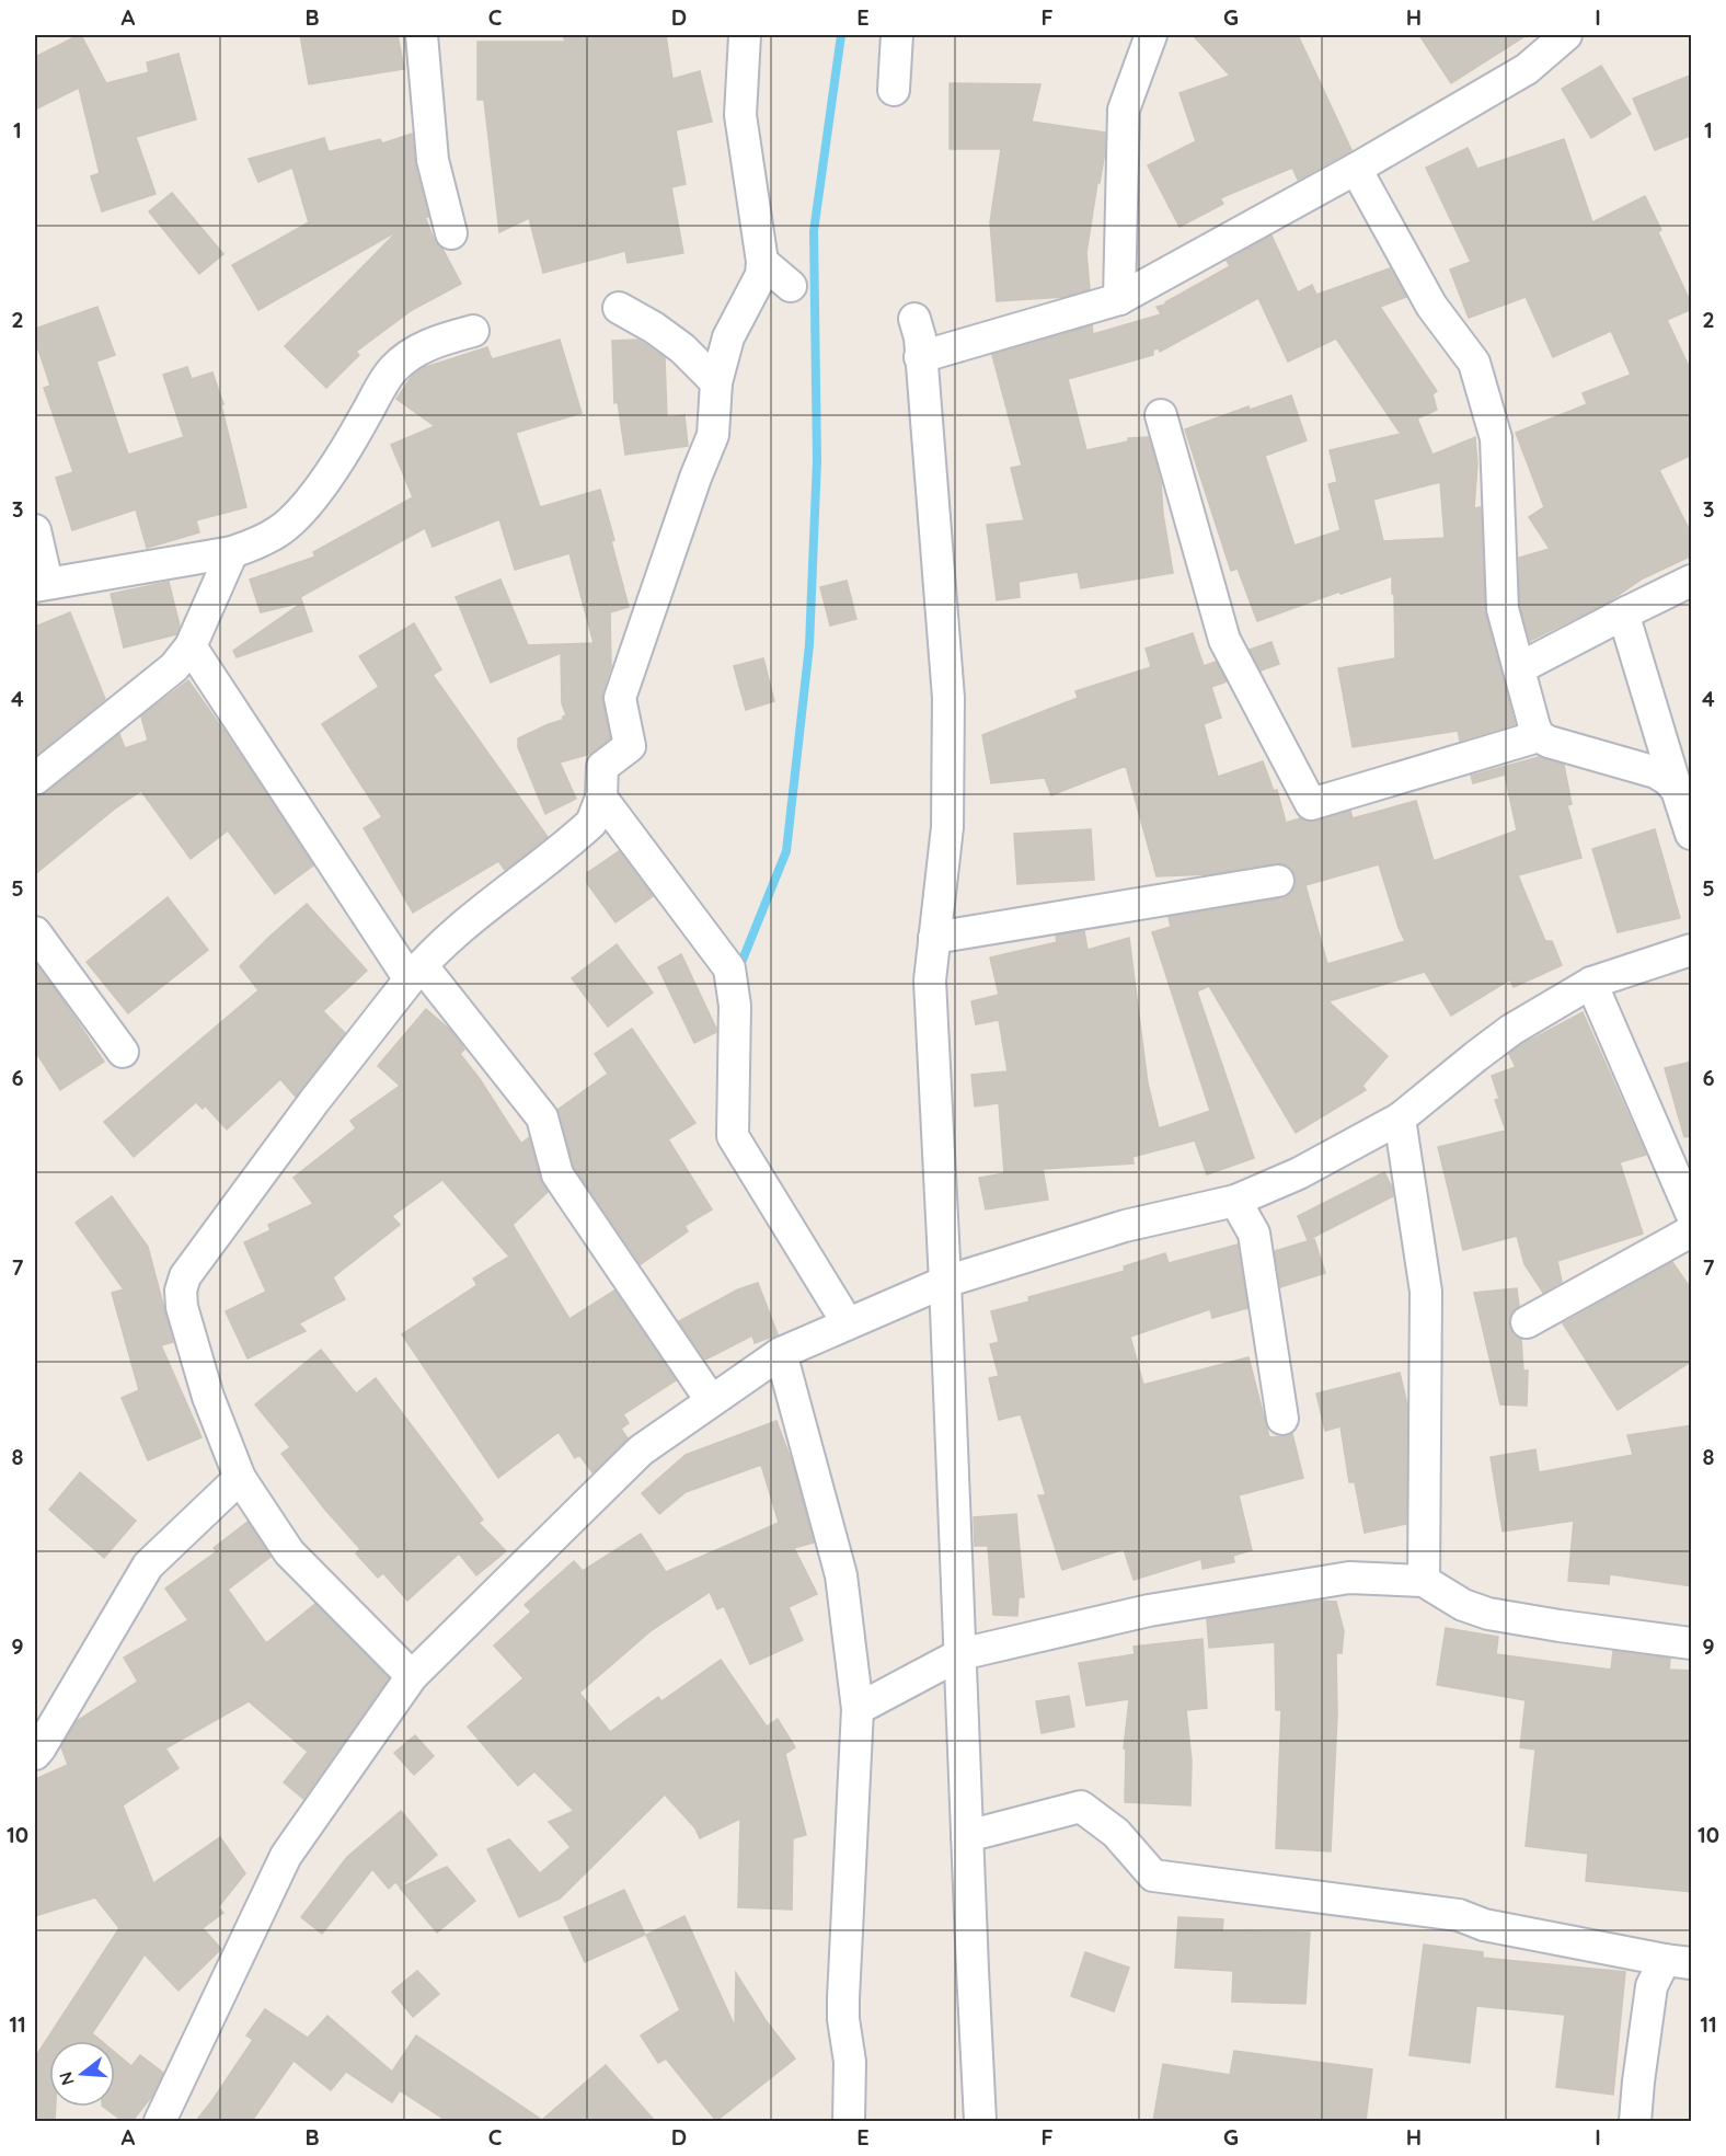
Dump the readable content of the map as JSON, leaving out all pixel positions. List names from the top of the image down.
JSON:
{
  "north": "left",
  "grid": {
    "columns": [
      "A",
      "B",
      "C",
      "D",
      "E",
      "F",
      "G",
      "H",
      "I"
    ],
    "rows": [
      "1",
      "2",
      "3",
      "4",
      "5",
      "6",
      "7",
      "8",
      "9",
      "10",
      "11"
    ]
  }
}
